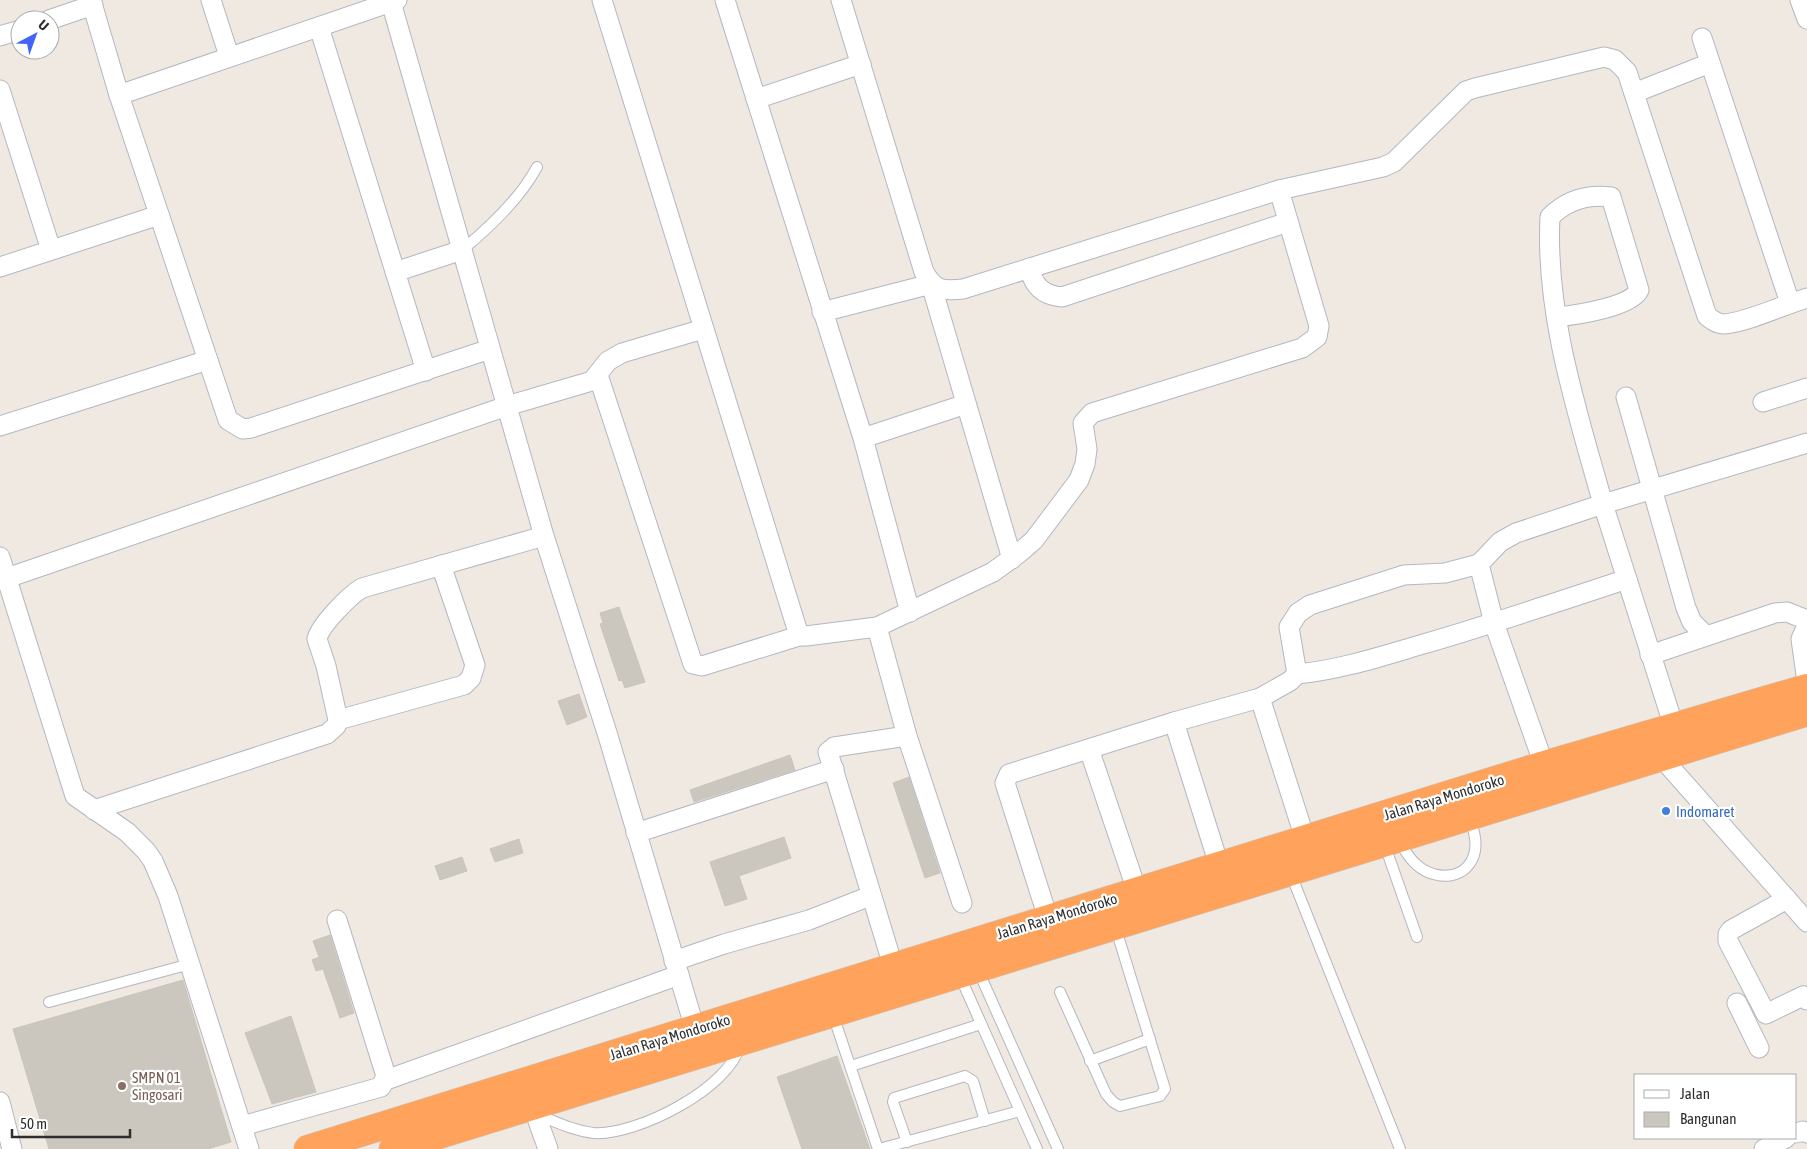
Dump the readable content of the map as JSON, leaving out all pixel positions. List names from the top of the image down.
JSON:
{
  "streets": {
    "highway": ["Jalan Raya Mondoroko"]
  },
  "places": ["Indomaret", "SMPN 01 Singosari"],
  "legend": ["Jalan", "Bangunan"],
  "scale_bar": "50 m",
  "north": "top right"
}
